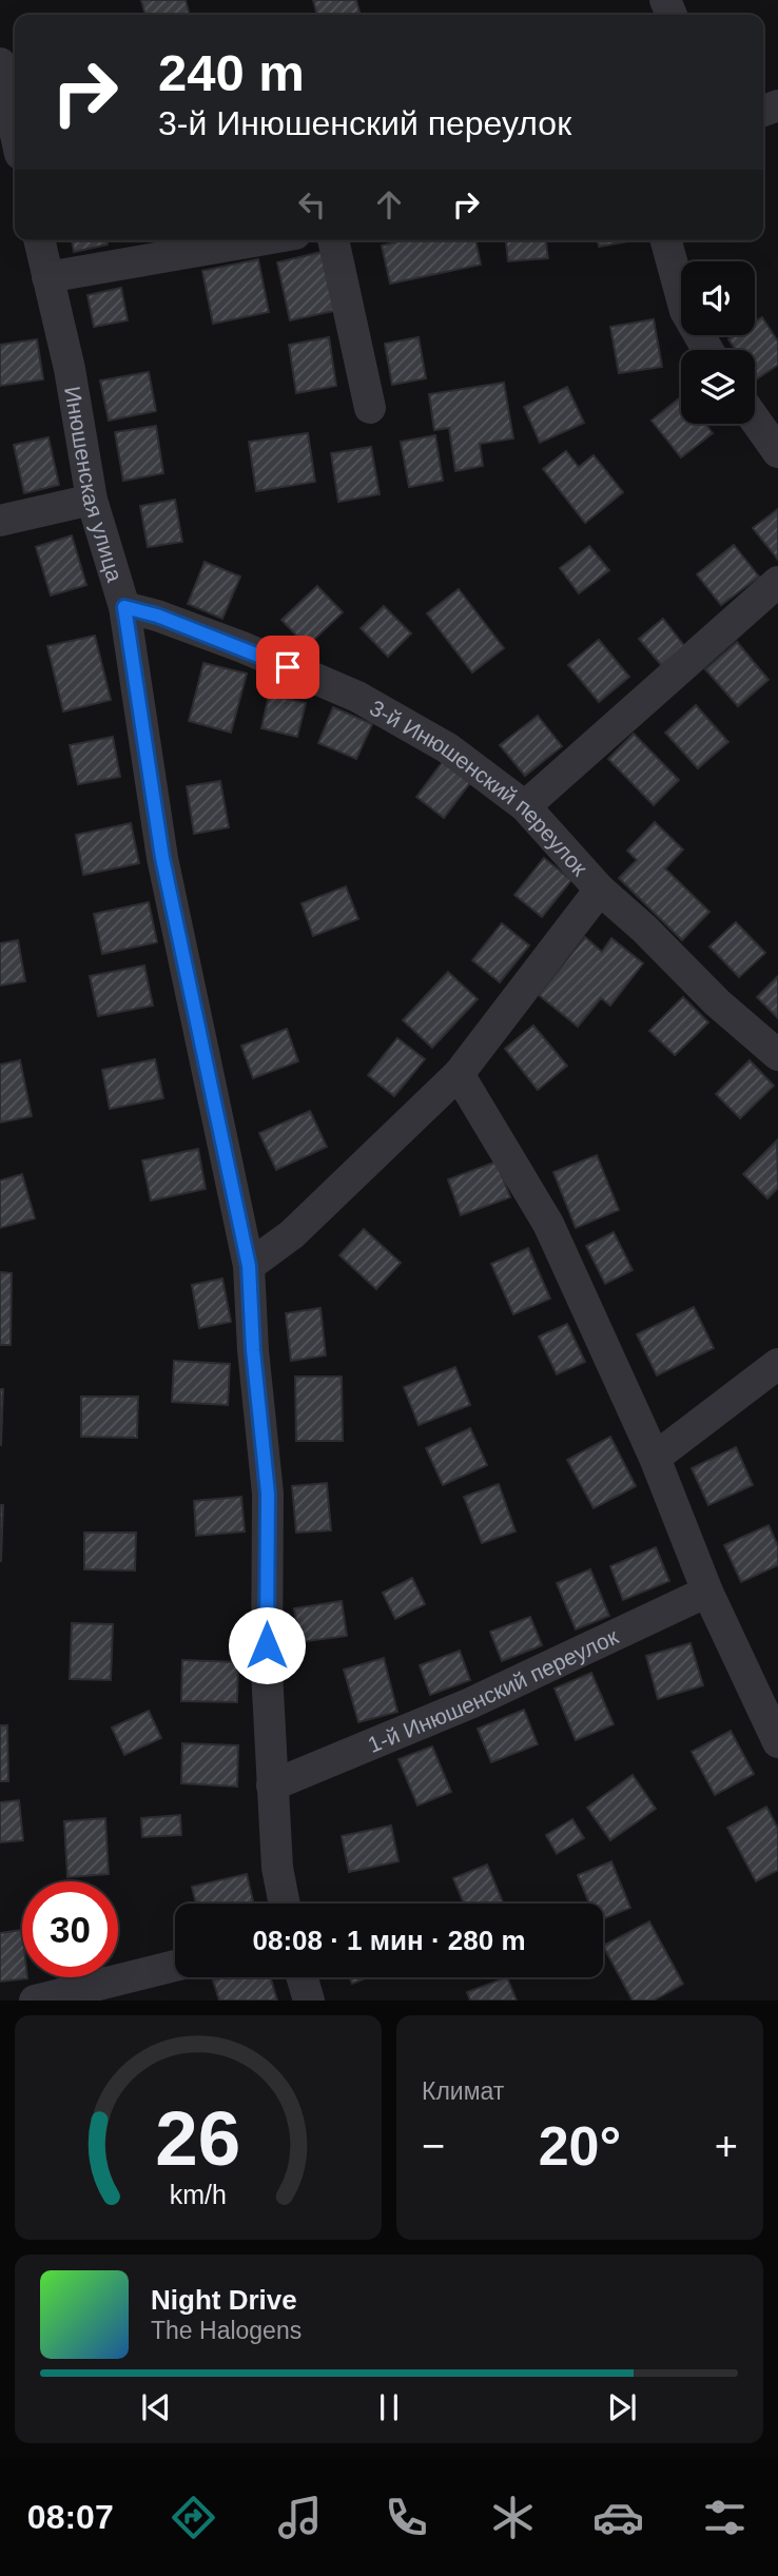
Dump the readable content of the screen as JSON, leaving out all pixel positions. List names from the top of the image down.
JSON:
{
  "streets": {
    "street": ["Инюшенская улица", "3-й Инюшенский переулок", "1-й Инюшенский переулок"]
  },
  "crossings": [
    ["Инюшенская улица", "3-й Инюшенский переулок"],
    ["Инюшенская улица", "1-й Инюшенский переулок"]
  ],
  "page": {
    "turn": ["240 m", "3-й Инюшенский переулок"],
    "limit": "30",
    "trip": "08:08 · 1 мин · 280 m",
    "tile": "Климат",
    "heat": ["−", "20°", "+"],
    "song": ["Night Drive", "The Halogens"],
    "tabs": "08:07",
    "gauge": ["26", "km/h"]
  }
}
